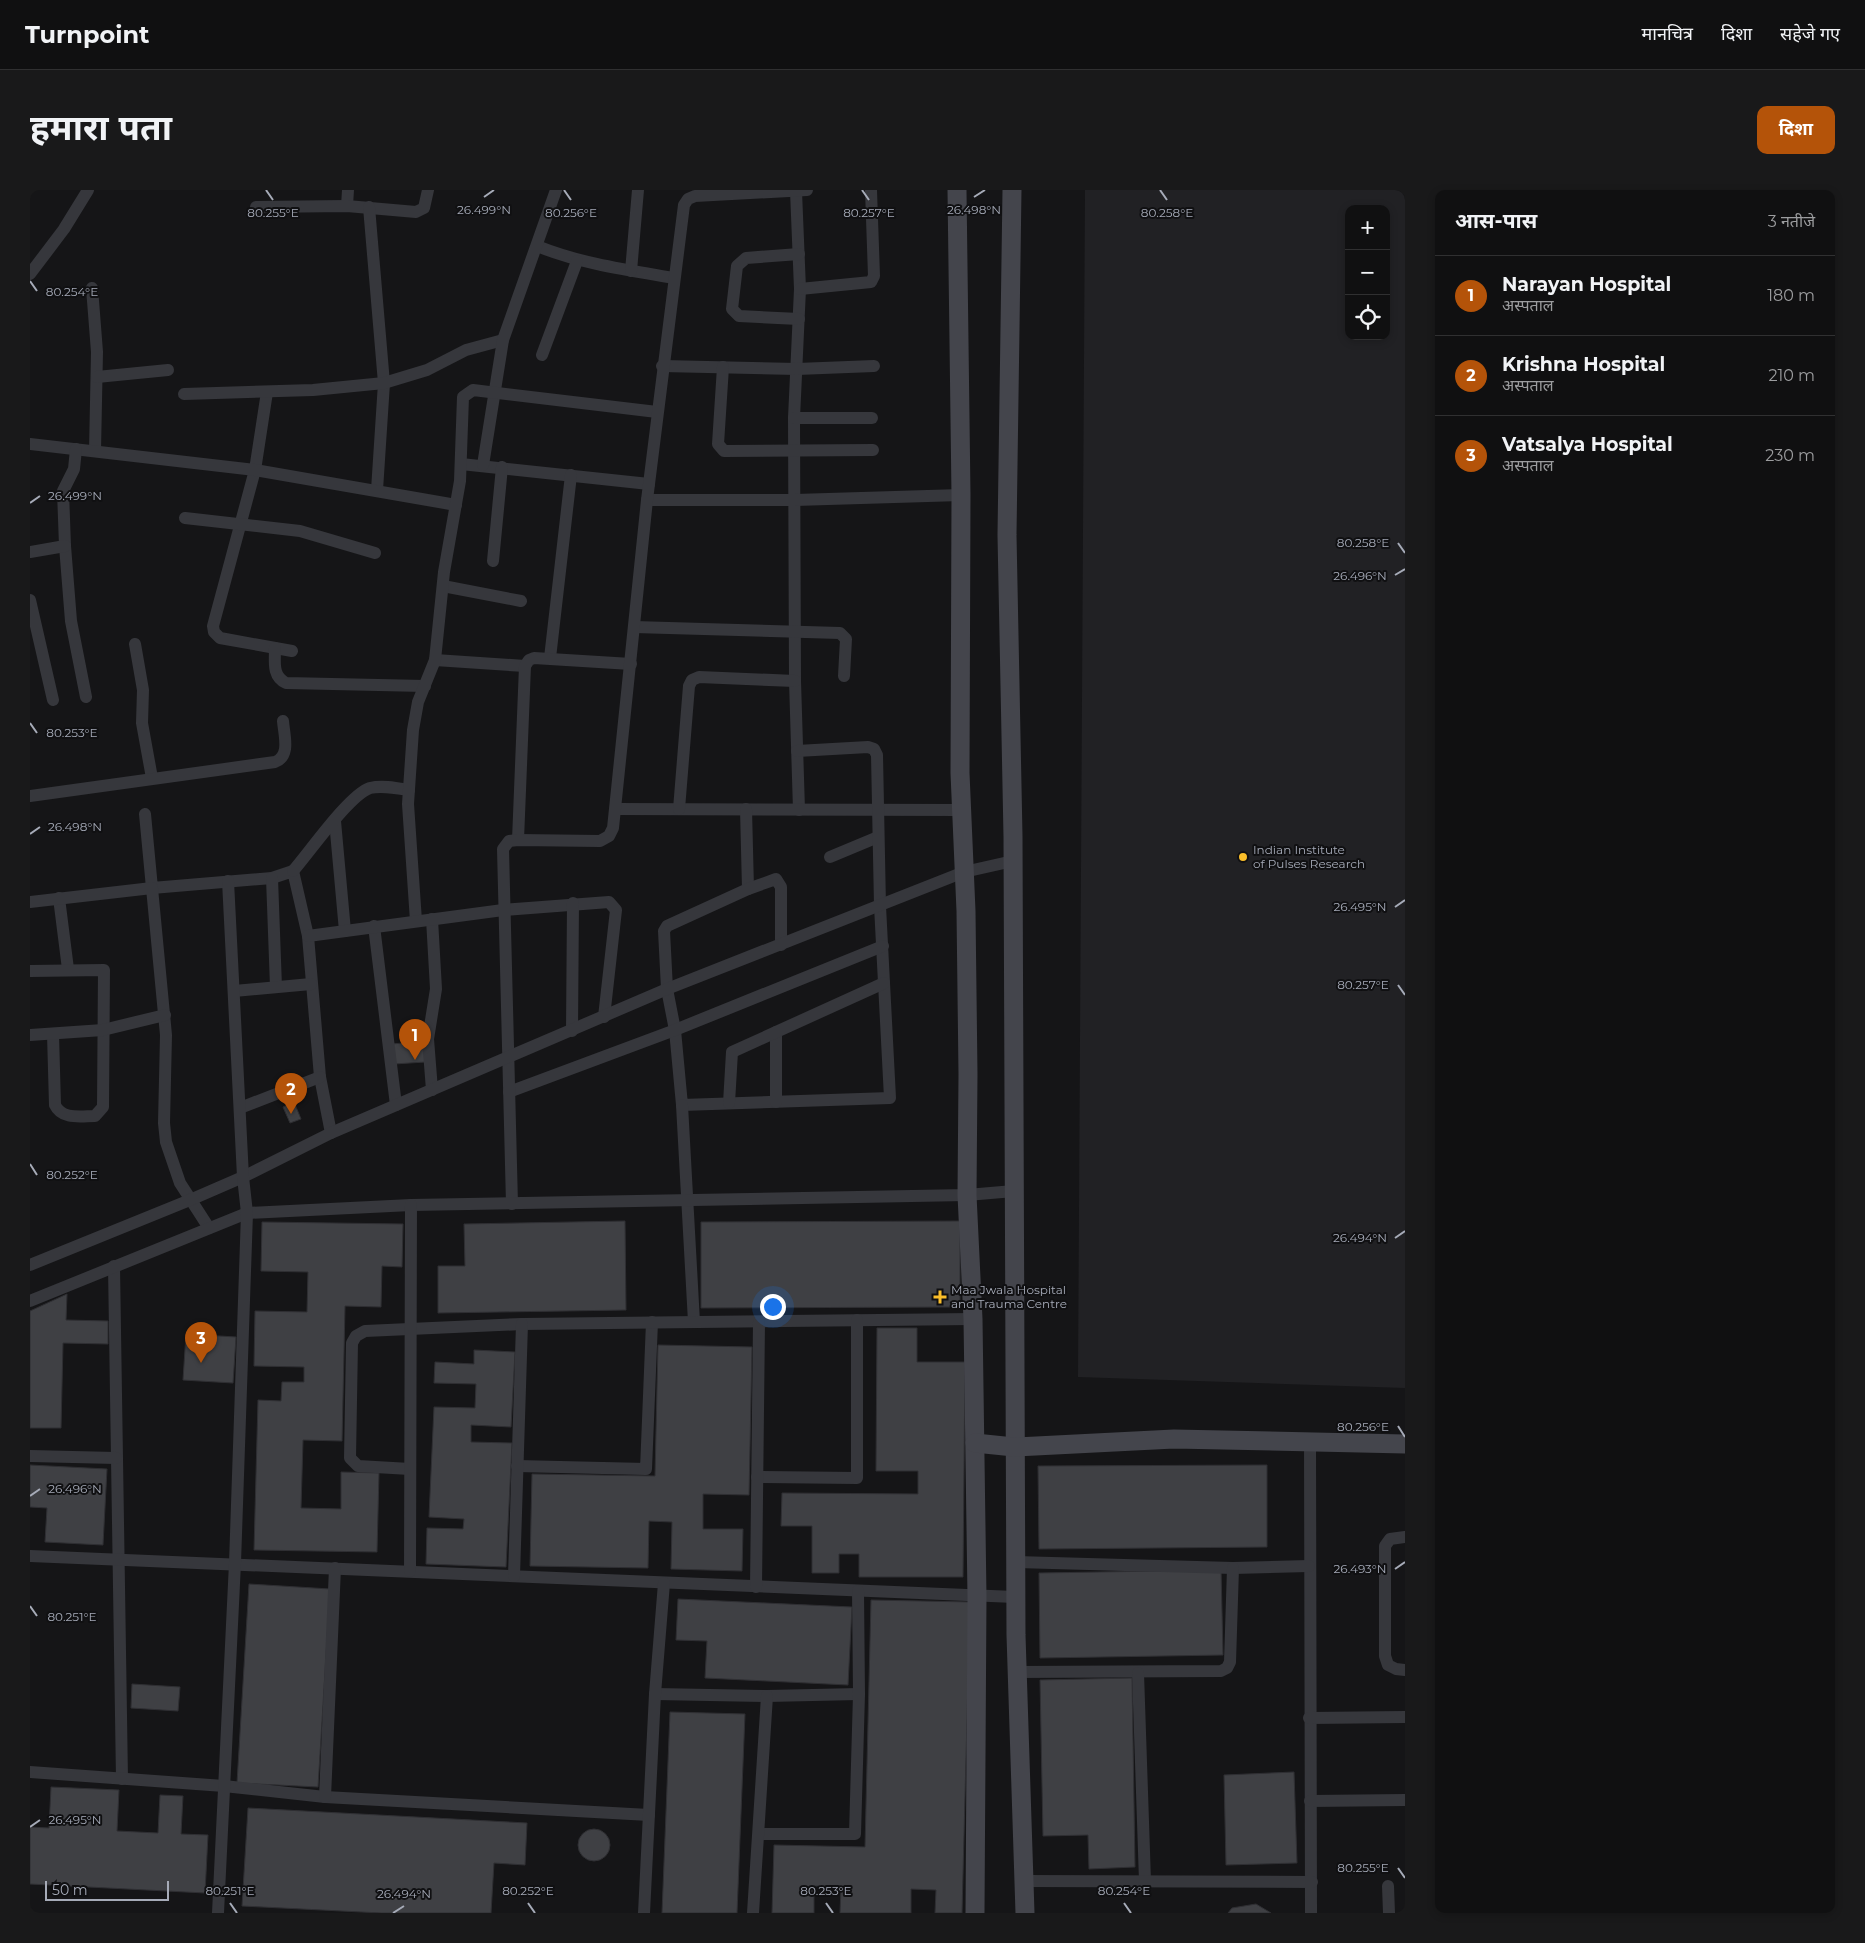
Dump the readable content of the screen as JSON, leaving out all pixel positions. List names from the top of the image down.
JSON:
{
  "places": {
    "other": ["Indian Institute of Pulses Research"],
    "health": ["Maa Jwala Hospital and Trauma Centre"]
  },
  "scale_bar": "50 m",
  "page": {
    "header": "Turnpoint",
    "nav": ["मानचित्र", "दिशा", "सहेजे गए"],
    "title": "हमारा पता",
    "buttons": "दिशा",
    "heading": ["आस-पास", "3 नतीजे"],
    "map_buttons": ["+", "−"],
    "list": [
      {
        "mark": "1",
        "name": "Narayan Hospital",
        "note": "अस्पताल",
        "value": "180 m"
      },
      {
        "mark": "2",
        "name": "Krishna Hospital",
        "note": "अस्पताल",
        "value": "210 m"
      },
      {
        "mark": "3",
        "name": "Vatsalya Hospital",
        "note": "अस्पताल",
        "value": "230 m"
      }
    ],
    "pins": ["1", "2", "3"],
    "scale": "50 m"
  },
  "coordinates": [
    "26.499°N",
    "26.498°N",
    "80.255°E",
    "80.256°E",
    "80.257°E",
    "80.258°E",
    "80.254°E",
    "26.496°N",
    "80.253°E",
    "26.495°N",
    "80.252°E",
    "26.494°N",
    "26.493°N",
    "80.251°E"
  ]
}
